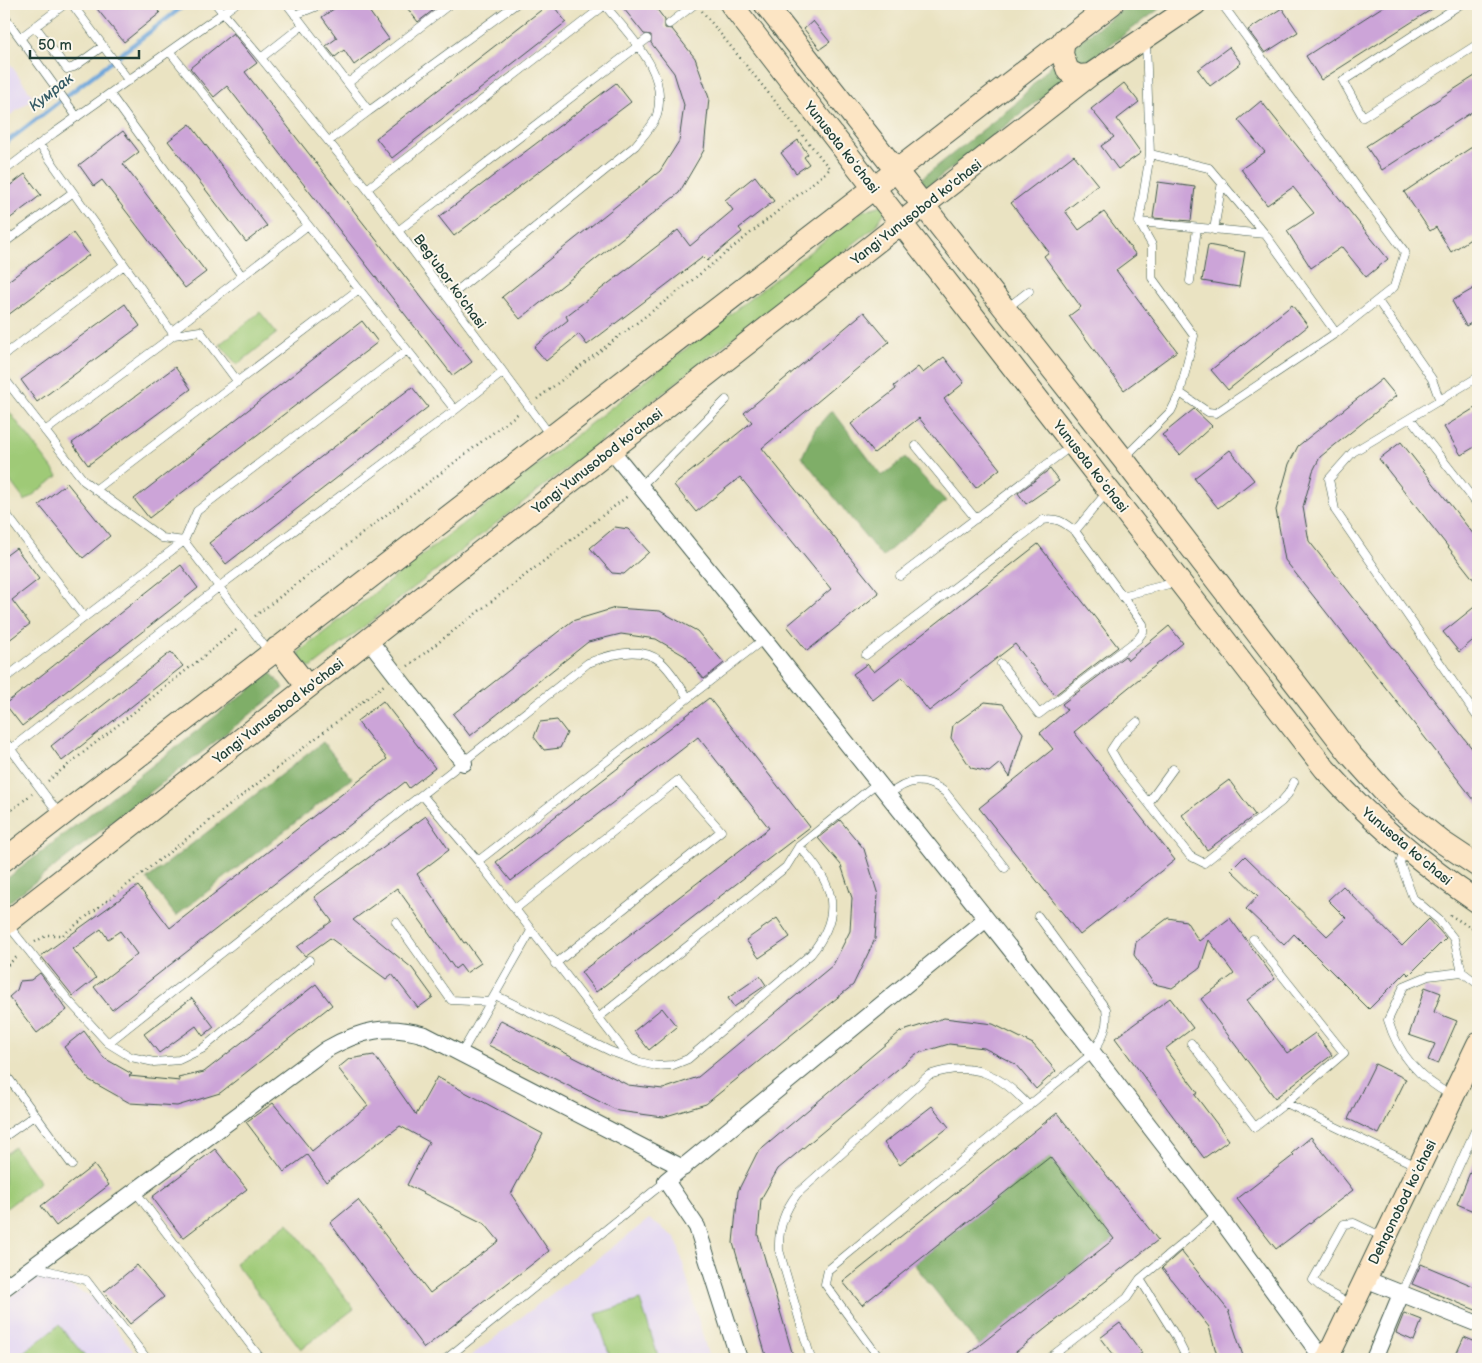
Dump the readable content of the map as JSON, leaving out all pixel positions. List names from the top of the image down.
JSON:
{
  "streets": {
    "main road": ["Yunusota koʻchasi", "Yangi Yunusobod ko'chasi", "Dehqonobod koʻchasi"],
    "lane": ["Beg'ubor ko'chasi"]
  },
  "crossings": [
    ["Yunusota koʻchasi", "Yangi Yunusobod ko'chasi"]
  ],
  "water": ["Кумрак"],
  "scale_bar": "50 m"
}
